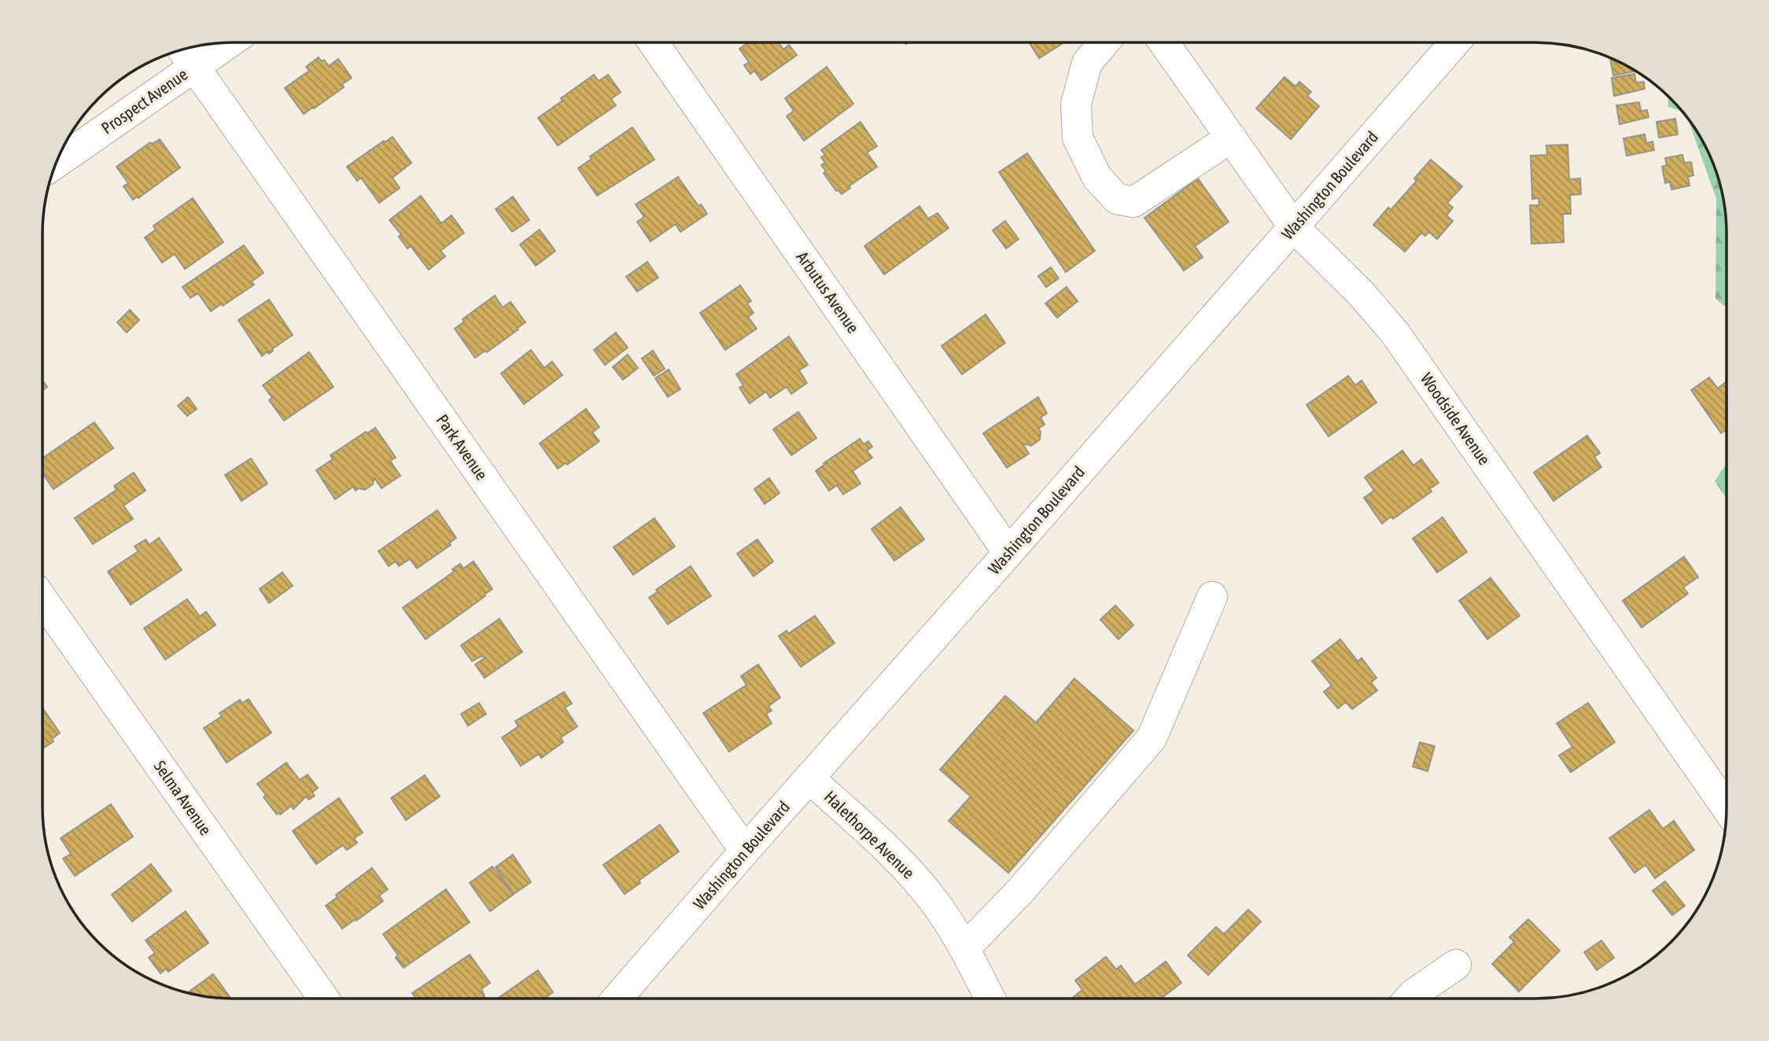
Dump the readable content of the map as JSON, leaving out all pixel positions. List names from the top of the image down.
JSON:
{
  "streets": {
    "street": [
      "Prospect Avenue",
      "Washington Boulevard",
      "Arbutus Avenue",
      "Woodside Avenue",
      "Park Avenue",
      "Selma Avenue",
      "Halethorpe Avenue"
    ]
  },
  "crossings": [
    ["Prospect Avenue", "Park Avenue"],
    ["Washington Boulevard", "Arbutus Avenue"],
    ["Washington Boulevard", "Woodside Avenue"],
    ["Washington Boulevard", "Park Avenue"],
    ["Washington Boulevard", "Halethorpe Avenue"]
  ]
}
